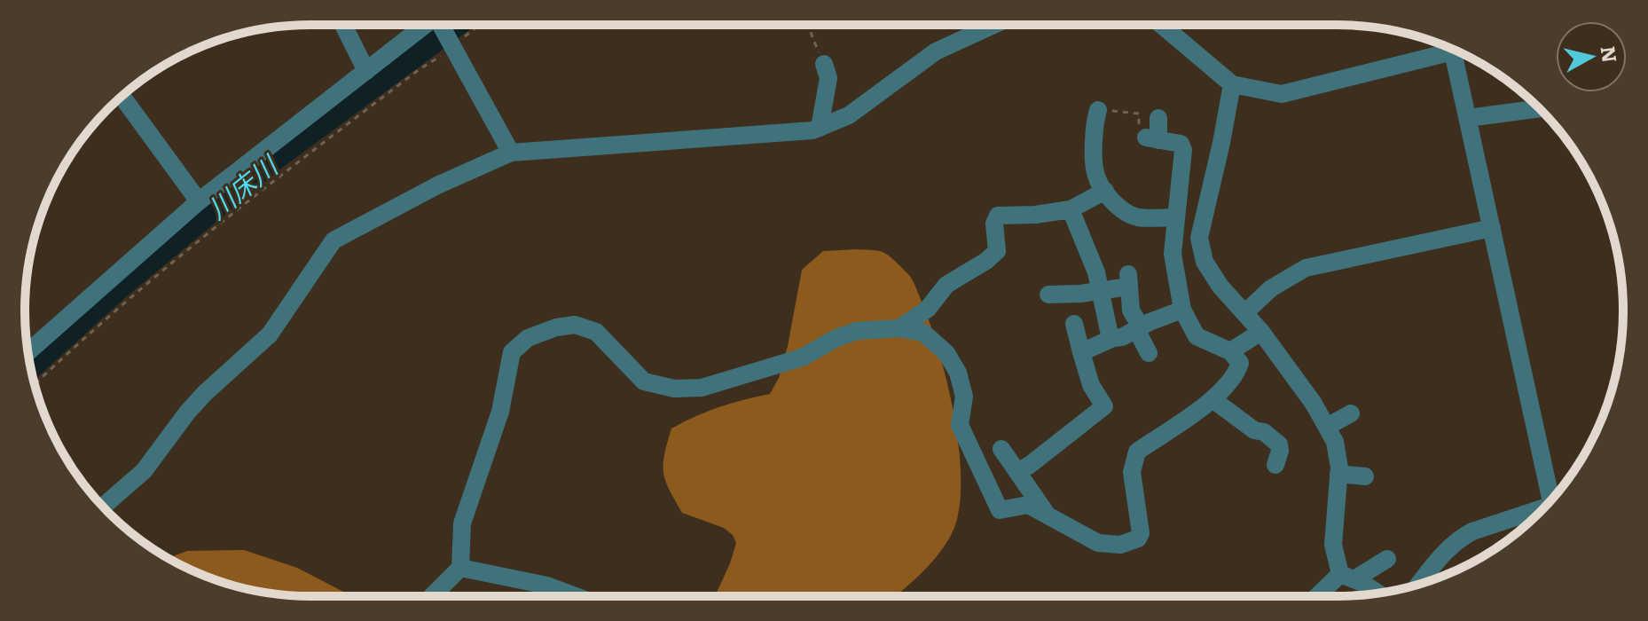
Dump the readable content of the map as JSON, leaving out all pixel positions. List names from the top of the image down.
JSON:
{
  "water": ["川床川"],
  "north": "right"
}
